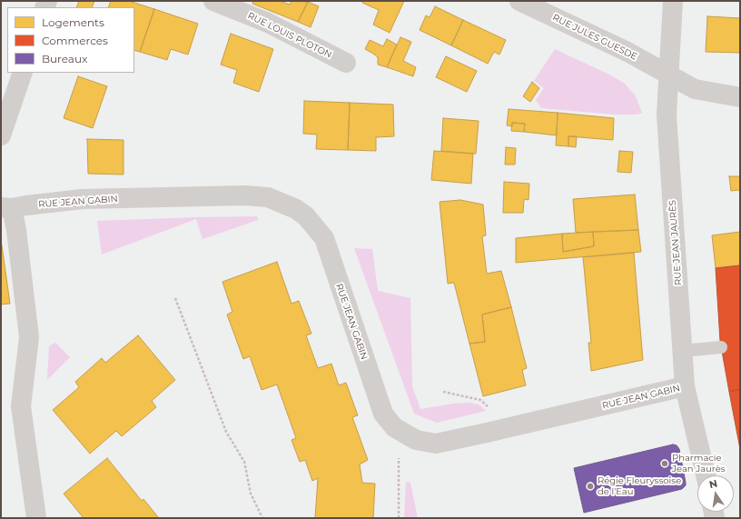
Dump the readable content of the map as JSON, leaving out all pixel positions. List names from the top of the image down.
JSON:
{
  "streets": {
    "street": [
      "RUE LOUIS PLOTON",
      "RUE JULES GUESDE",
      "RUE JEAN GABIN",
      "RUE JEAN JAURÈS"
    ]
  },
  "crossings": [
    ["RUE JULES GUESDE", "RUE JEAN JAURÈS"],
    ["RUE JEAN GABIN", "RUE JEAN JAURÈS"]
  ],
  "places": ["Pharmacie Jean Jaurès", "Régie Fleuryssoise de l'Eau"],
  "legend": ["Logements", "Commerces", "Bureaux"],
  "north": "top"
}
